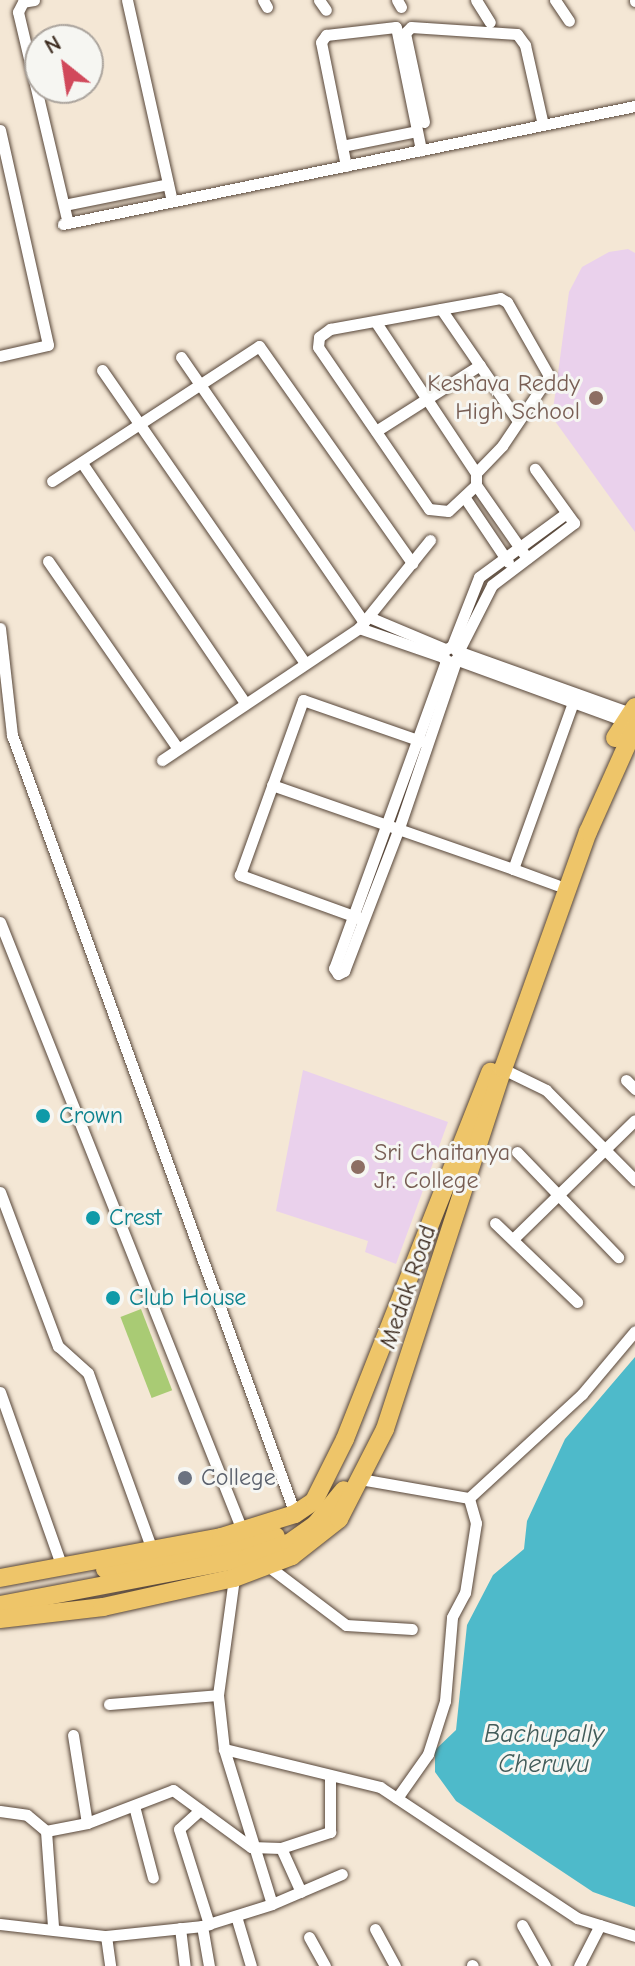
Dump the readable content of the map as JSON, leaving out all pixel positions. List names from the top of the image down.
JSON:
{
  "streets": {
    "main road": ["Medak Road"]
  },
  "water": ["Bachupally Cheruvu"],
  "places": [
    "Keshava Reddy High School",
    "Crown",
    "Sri Chaitanya Jr. College",
    "Crest",
    "Club House",
    "College"
  ],
  "north": "top left"
}
